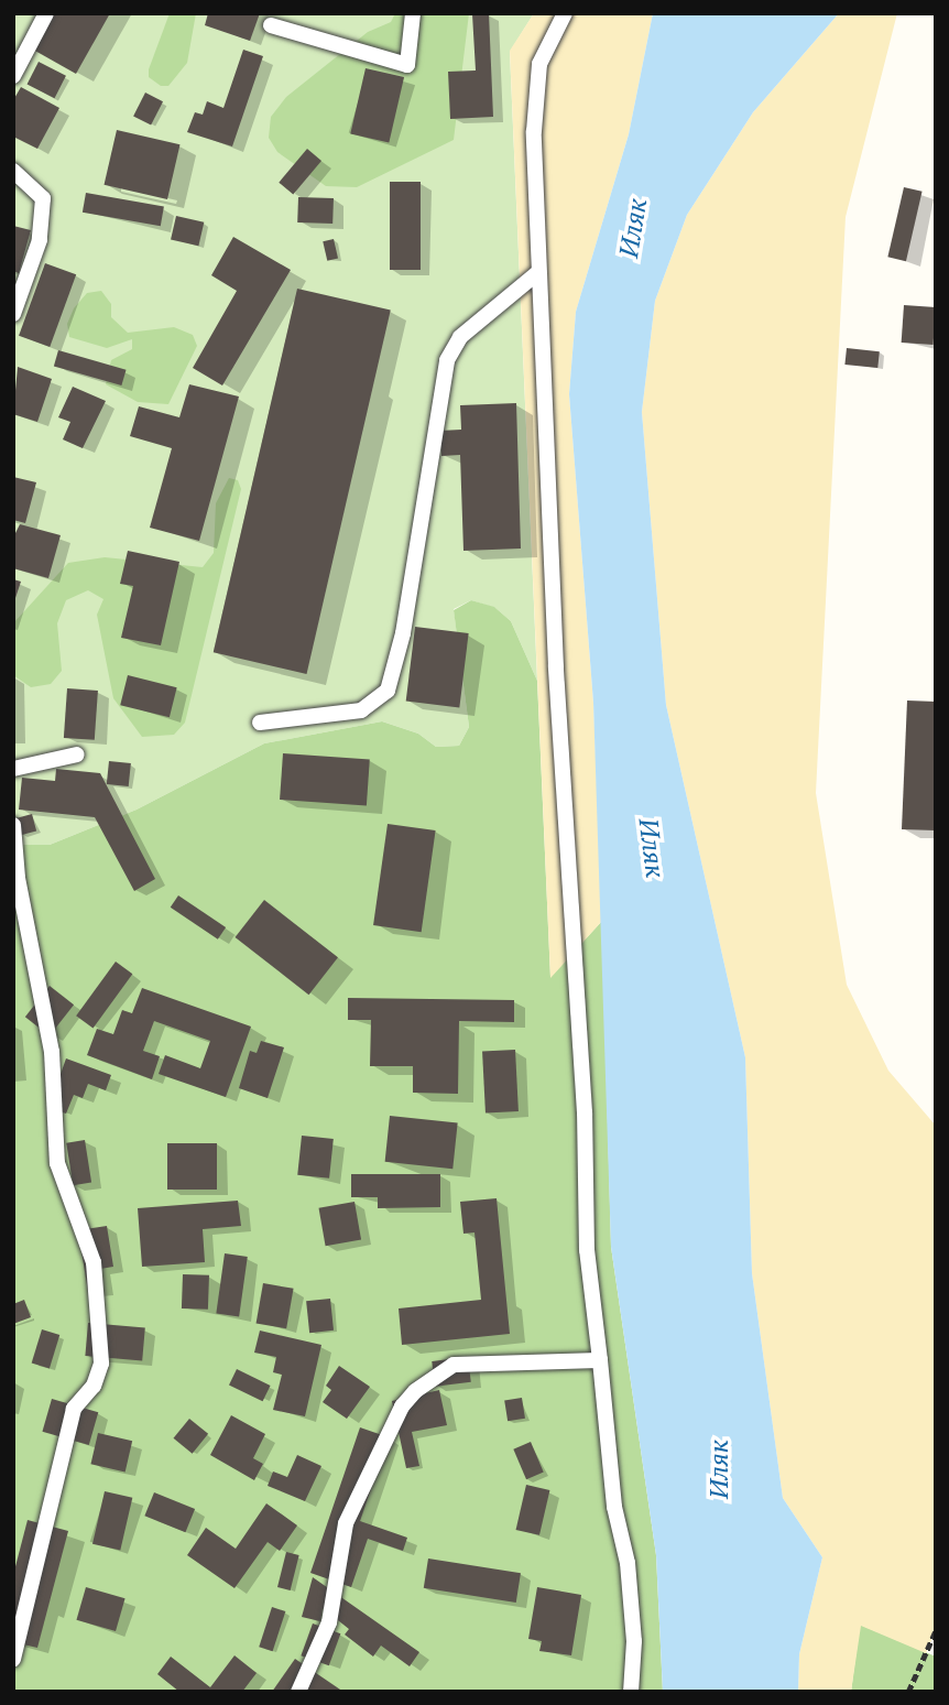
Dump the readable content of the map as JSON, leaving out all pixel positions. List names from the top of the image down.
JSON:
{
  "water": ["Иляк"]
}
